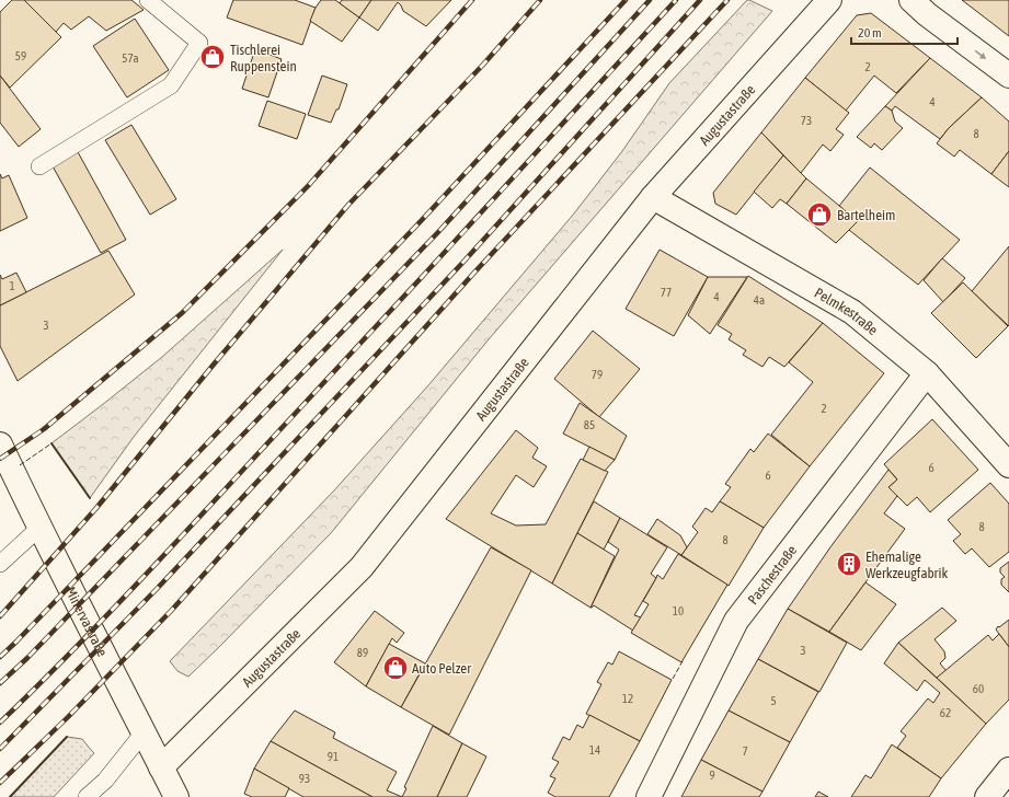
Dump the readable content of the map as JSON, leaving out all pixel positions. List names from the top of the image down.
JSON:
{
  "streets": {
    "street": [
      "Augustastraße",
      "Pelmkestraße",
      "Paschestraße",
      "Minervastraße"
    ]
  },
  "crossings": [
    ["Augustastraße", "Pelmkestraße"],
    ["Augustastraße", "Minervastraße"],
    ["Pelmkestraße", "Paschestraße"]
  ],
  "places": {
    "shop": ["Tischlerei Ruppenstein", "Bartelheim", "Auto Pelzer"],
    "building": ["Ehemalige Werkzeugfabrik"]
  },
  "house_numbers": [
    "59",
    "57a",
    "2",
    "4",
    "73",
    "8",
    "1",
    "77",
    "4",
    "4a",
    "3",
    "79",
    "2",
    "85",
    "6",
    "6",
    "8",
    "8",
    "10",
    "3",
    "89",
    "60",
    "12",
    "5",
    "62",
    "14",
    "7",
    "91",
    "9",
    "93"
  ],
  "scale_bar": "20 m"
}
